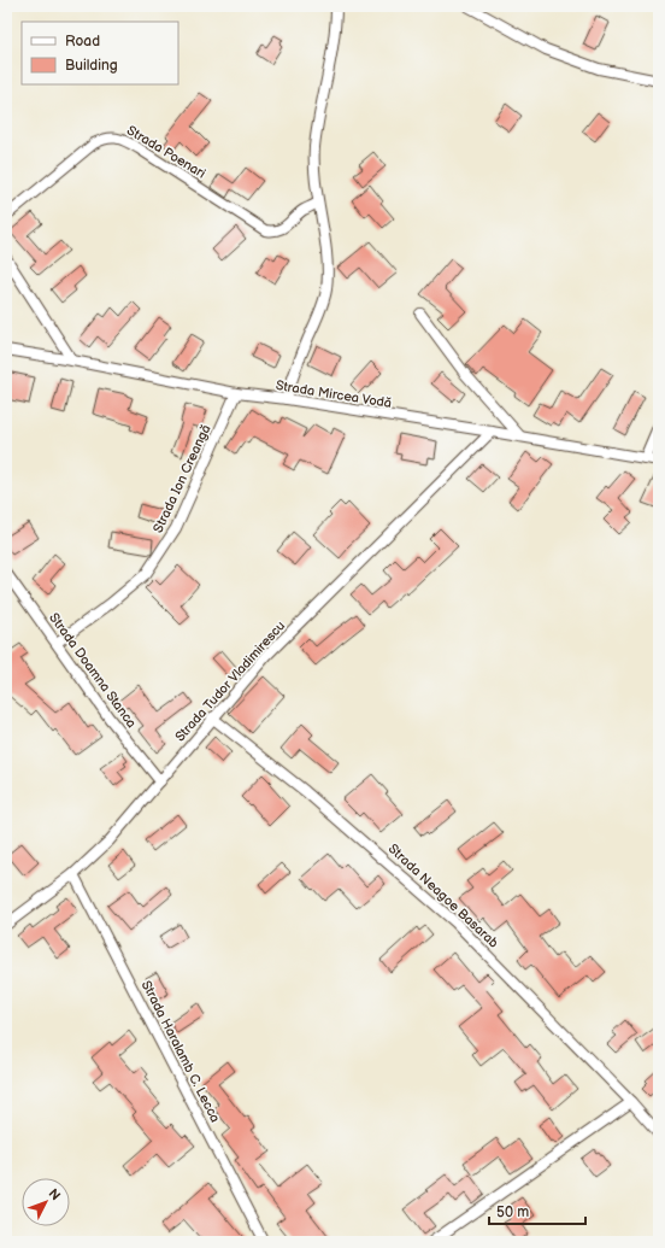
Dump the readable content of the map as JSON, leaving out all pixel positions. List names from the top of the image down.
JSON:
{
  "streets": {
    "street": [
      "Strada Poenari",
      "Strada Mircea Vodă",
      "Strada Ion Creangă",
      "Strada Doamna Stanca",
      "Strada Tudor Vladimirescu",
      "Strada Neagoe Basarab",
      "Strada Haralamb C. Lecca"
    ]
  },
  "crossings": [
    ["Strada Mircea Vodă", "Strada Ion Creangă"],
    ["Strada Mircea Vodă", "Strada Tudor Vladimirescu"],
    ["Strada Ion Creangă", "Strada Doamna Stanca"],
    ["Strada Doamna Stanca", "Strada Tudor Vladimirescu"],
    ["Strada Tudor Vladimirescu", "Strada Neagoe Basarab"],
    ["Strada Tudor Vladimirescu", "Strada Haralamb C. Lecca"]
  ],
  "legend": ["Road", "Building"],
  "scale_bar": "50 m",
  "north": "top right"
}
